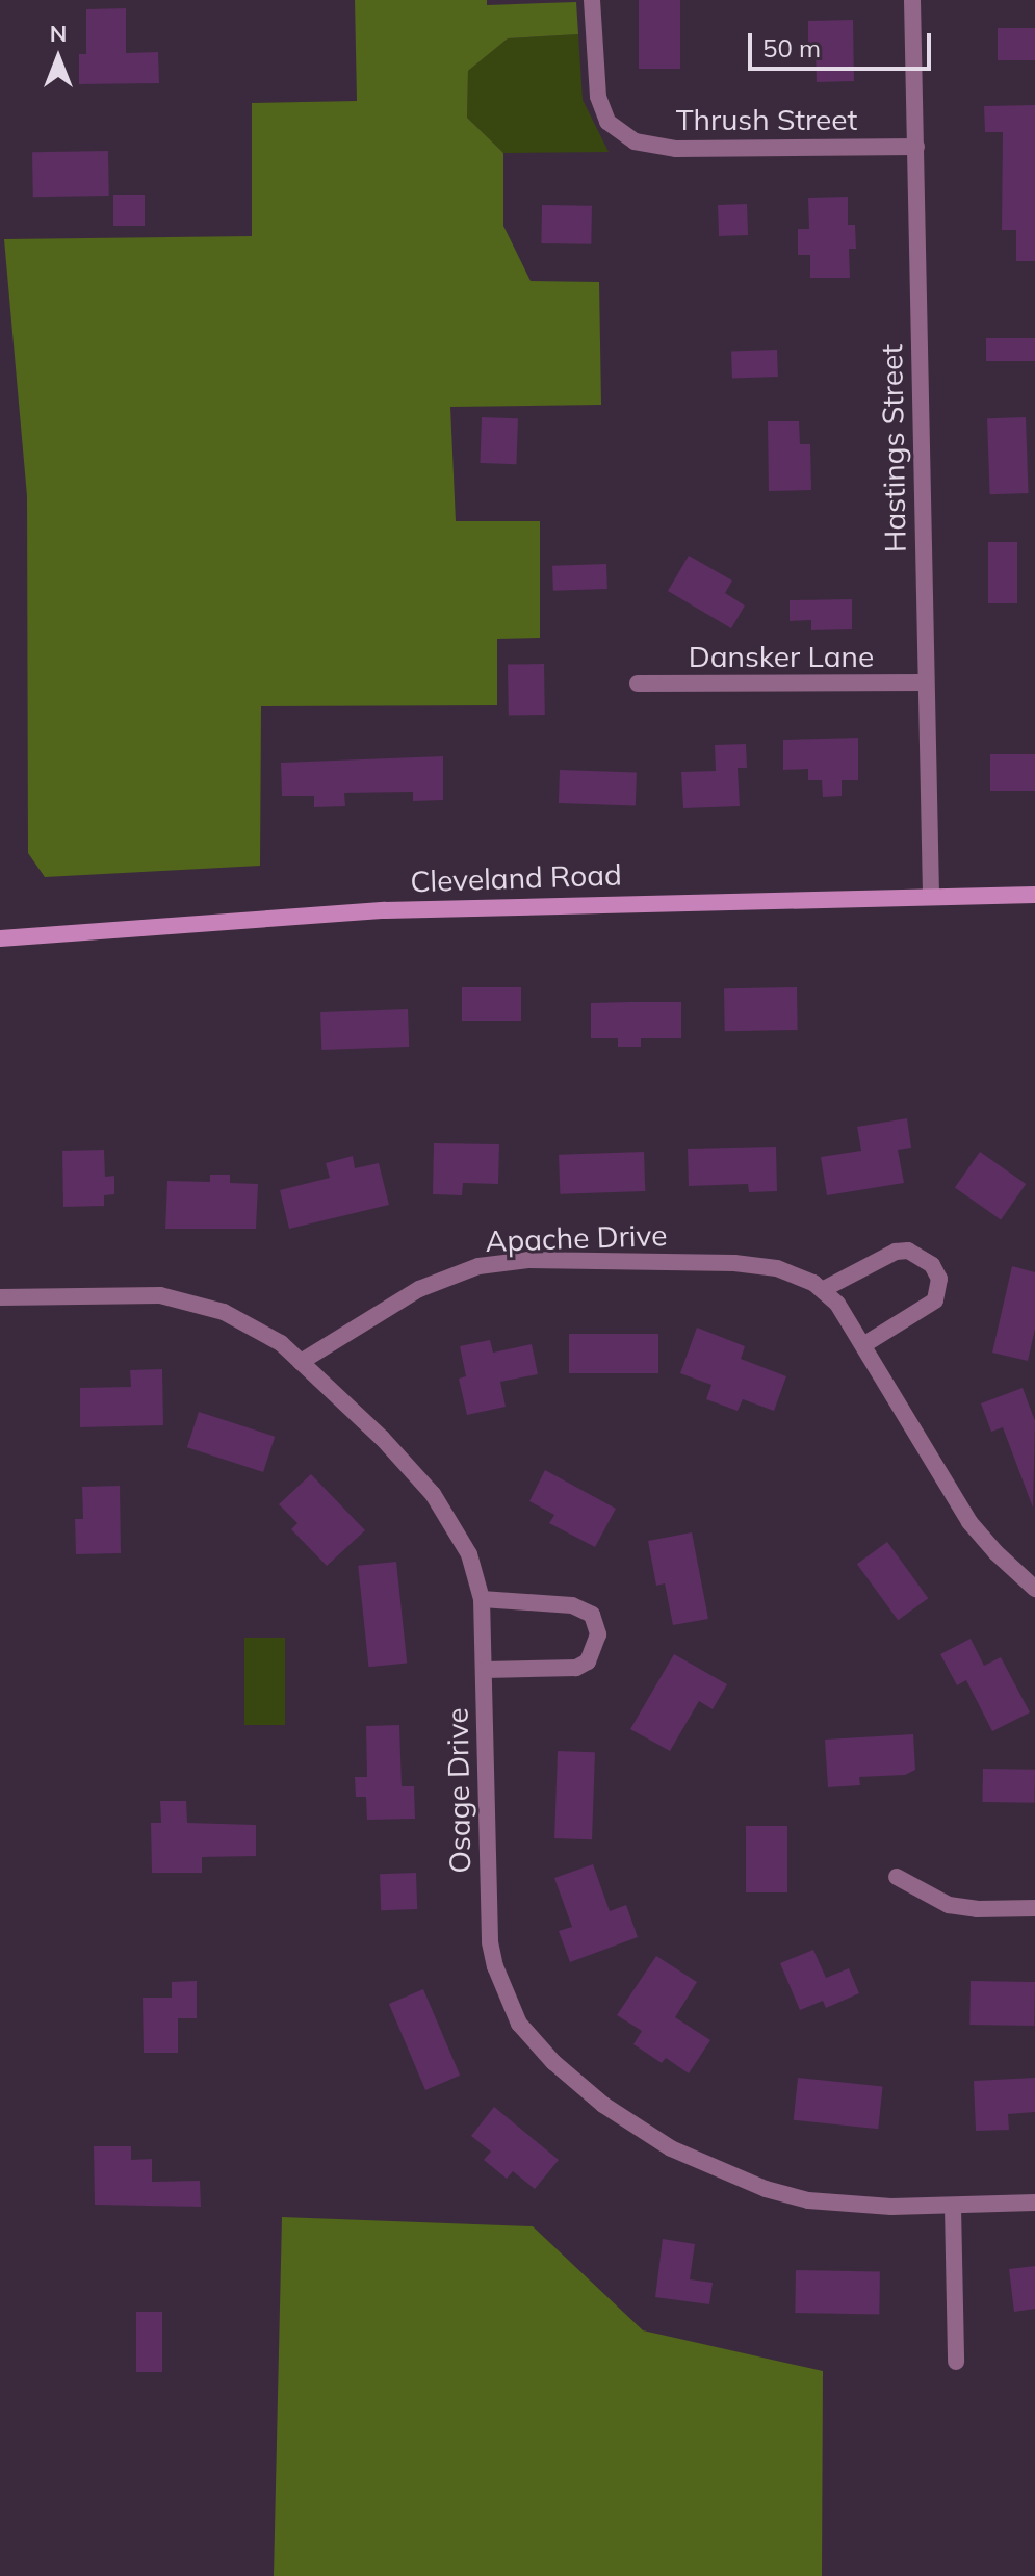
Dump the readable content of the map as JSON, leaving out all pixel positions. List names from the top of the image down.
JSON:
{
  "streets": {
    "main road": ["Cleveland Road"],
    "street": [
      "Thrush Street",
      "Hastings Street",
      "Dansker Lane",
      "Apache Drive",
      "Osage Drive"
    ]
  },
  "crossings": [
    ["Thrush Street", "Hastings Street"],
    ["Hastings Street", "Dansker Lane"],
    ["Hastings Street", "Cleveland Road"],
    ["Apache Drive", "Osage Drive"]
  ],
  "scale_bar": "50 m",
  "north": "top"
}
